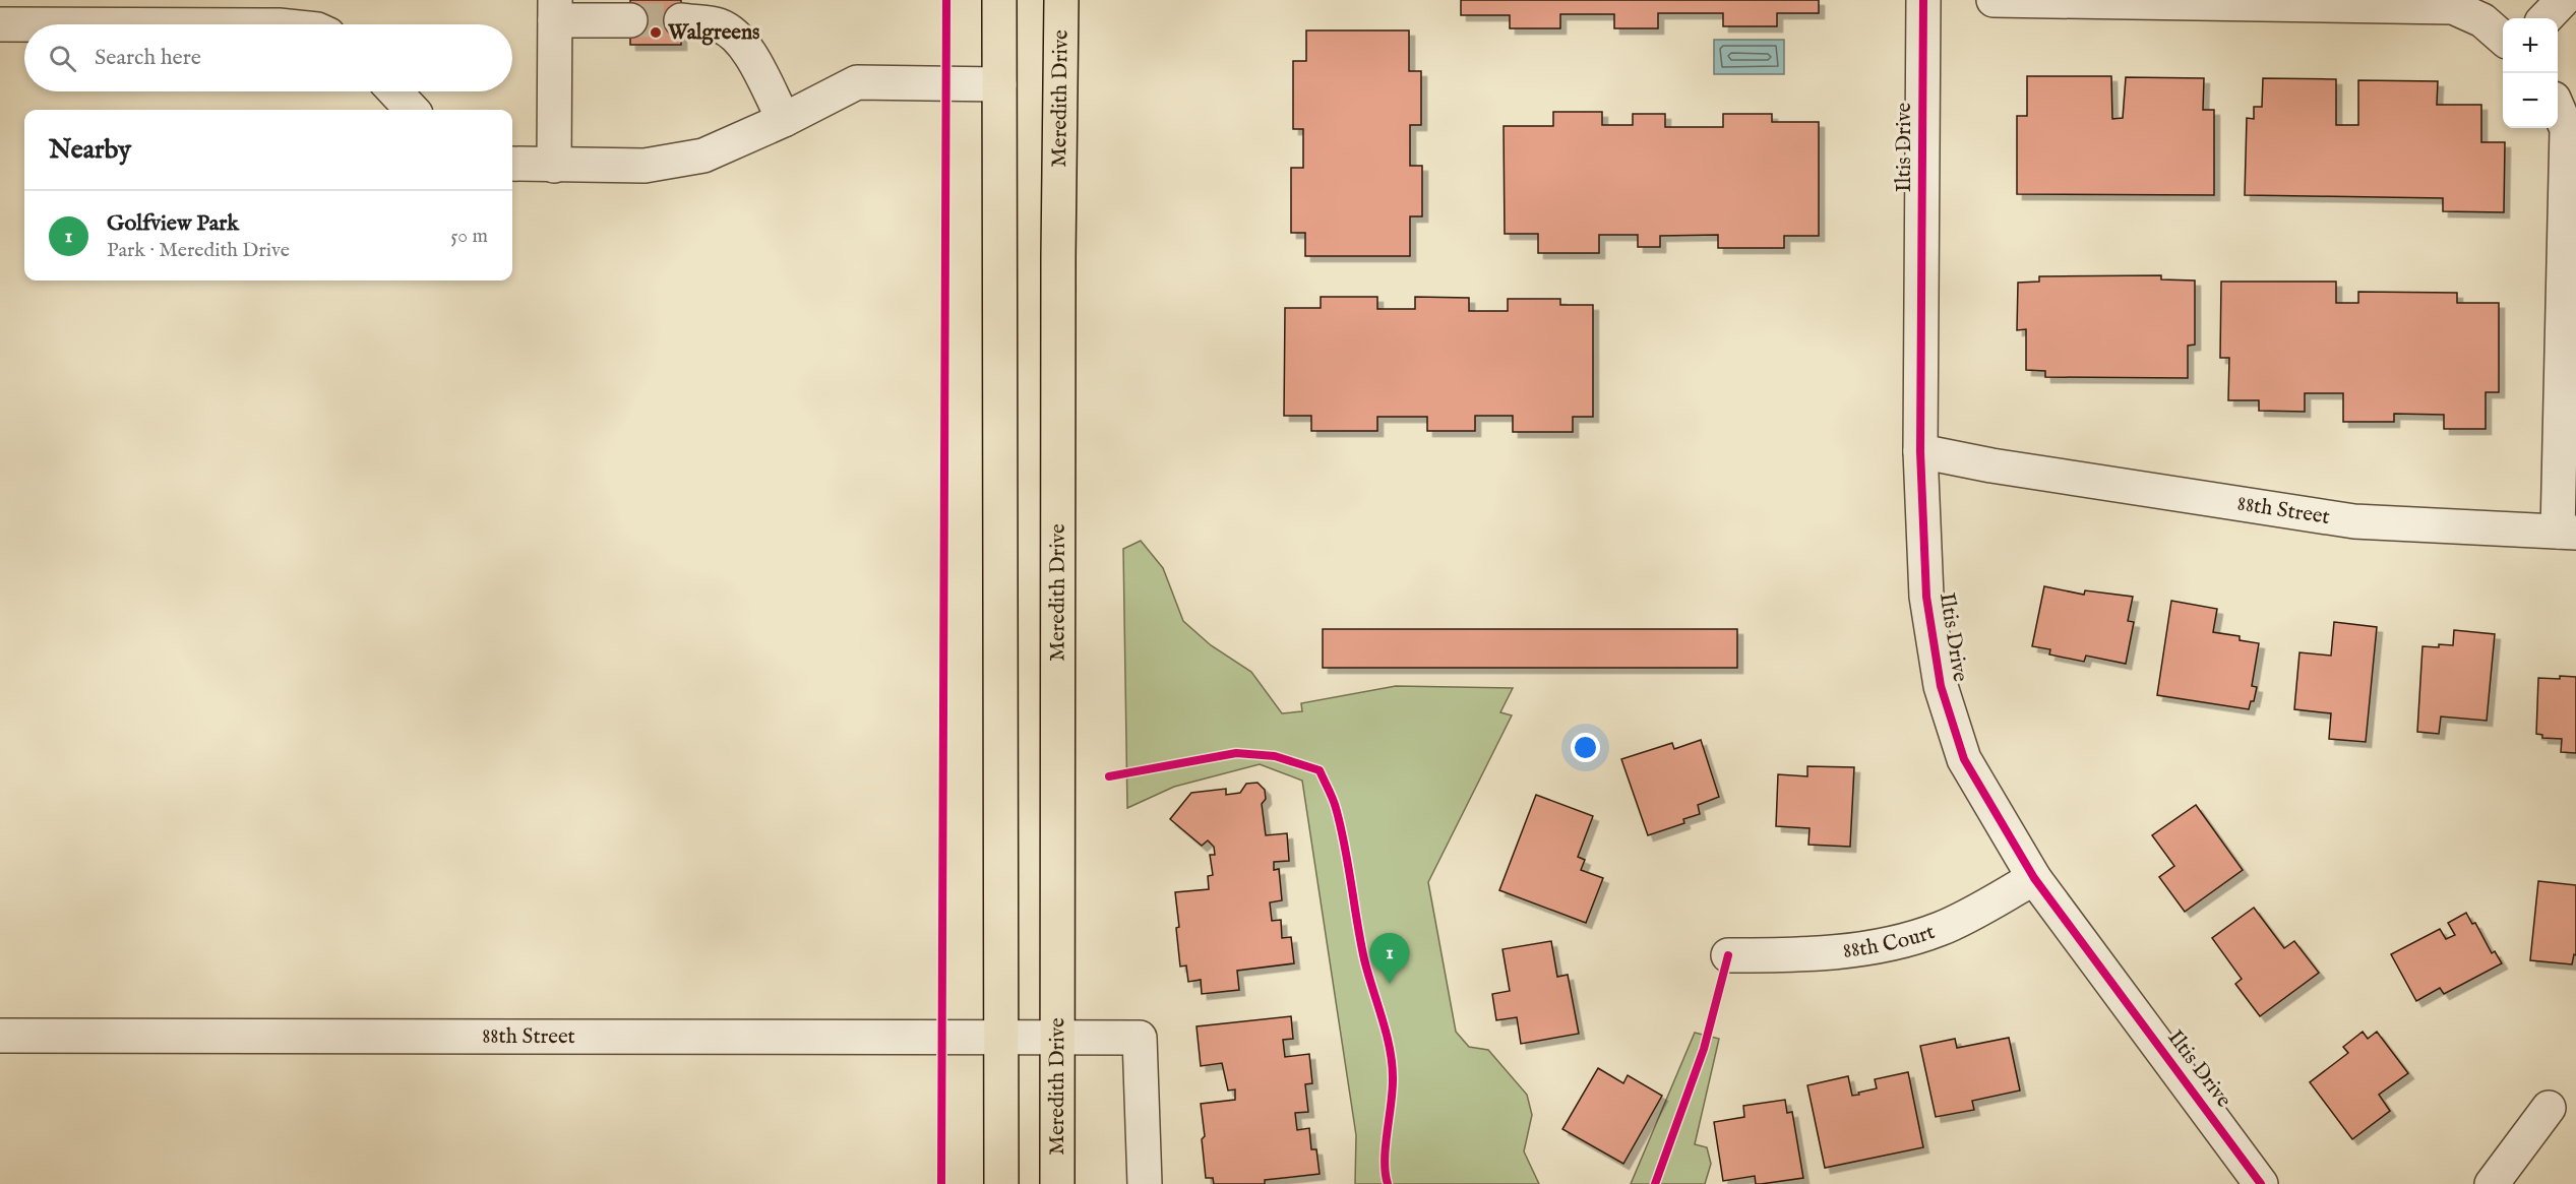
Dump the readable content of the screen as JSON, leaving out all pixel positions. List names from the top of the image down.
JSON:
{
  "streets": {
    "main road": ["Meredith Drive"],
    "street": ["Iltis Drive", "88th Street", "88th Court"]
  },
  "crossings": [
    ["Meredith Drive", "88th Street"],
    ["Iltis Drive", "88th Street"],
    ["Iltis Drive", "88th Court"]
  ],
  "places": ["Walgreens"],
  "page": {
    "map_buttons": ["+", "−"],
    "search": "Search here",
    "heading": "Nearby",
    "list": [
      {
        "mark": "1",
        "name": "Golfview Park",
        "note": "Park · Meredith Drive",
        "value": "50 m"
      }
    ],
    "pins": "1"
  }
}
